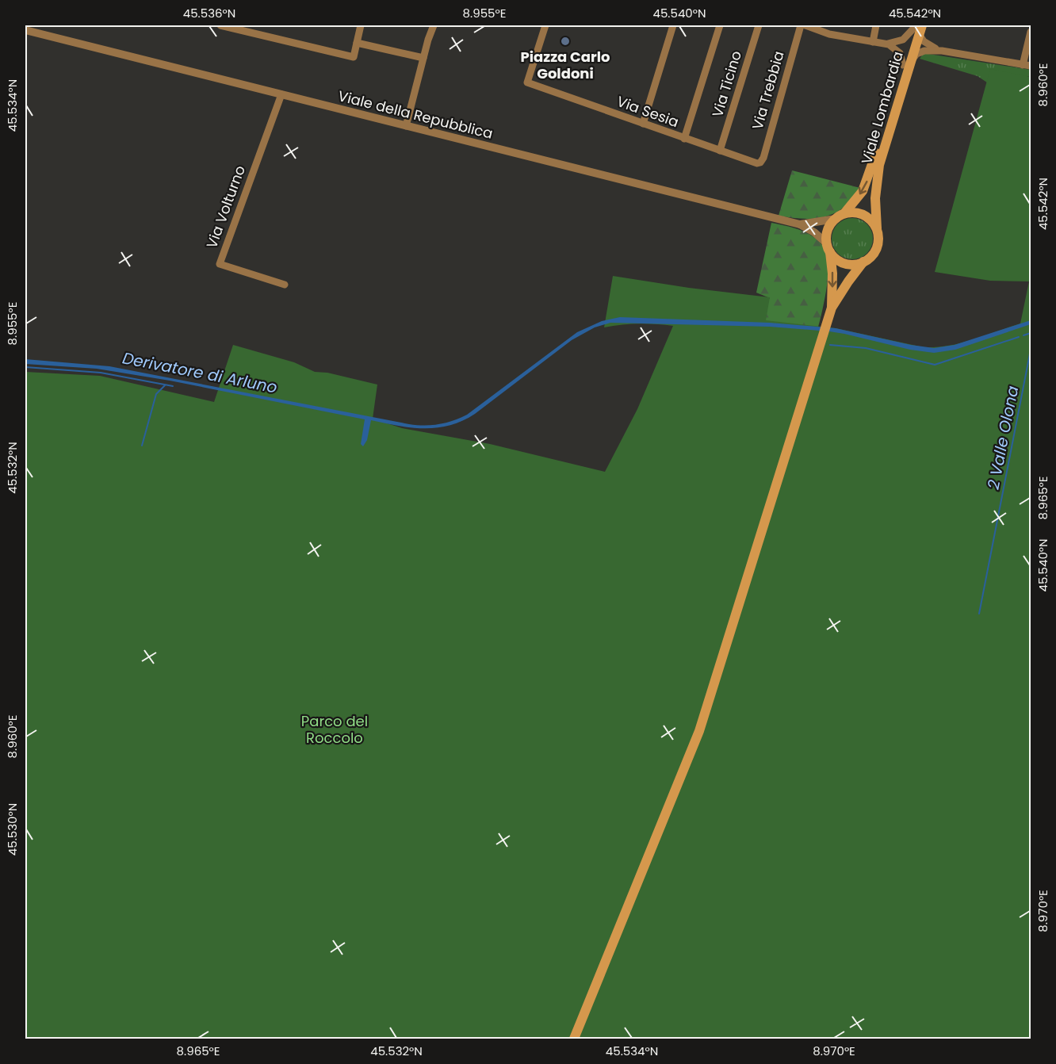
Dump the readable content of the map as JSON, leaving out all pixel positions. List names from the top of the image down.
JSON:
{
  "streets": {
    "main road": ["Viale Lombardia"],
    "street": [
      "Via Ticino",
      "Via Trebbia",
      "Via Sesia",
      "Viale della Repubblica",
      "Via Volturno"
    ]
  },
  "crossings": [
    ["Via Ticino", "Via Sesia"],
    ["Via Trebbia", "Via Sesia"],
    ["Viale della Repubblica", "Via Volturno"]
  ],
  "water": ["Derivatore di Arluno", "2 Valle Olona"],
  "parks": ["Parco del Roccolo"],
  "places": ["Piazza Carlo Goldoni"],
  "coordinates": [
    "45.536°N",
    "8.955°E",
    "45.540°N",
    "45.542°N",
    "8.960°E",
    "45.534°N",
    "45.532°N",
    "8.965°E",
    "45.530°N",
    "8.970°E"
  ]
}
